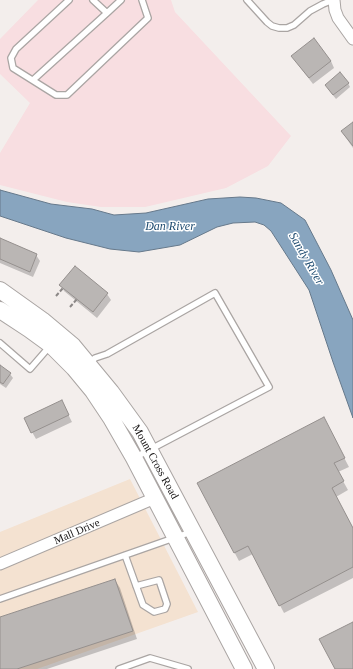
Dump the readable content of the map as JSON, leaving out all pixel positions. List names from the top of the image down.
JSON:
{
  "streets": {
    "main road": ["Mount Cross Road"],
    "street": ["Mall Drive"]
  },
  "crossings": [
    ["Mount Cross Road", "Mall Drive"]
  ],
  "water": ["Dan River", "Sandy River"]
}
